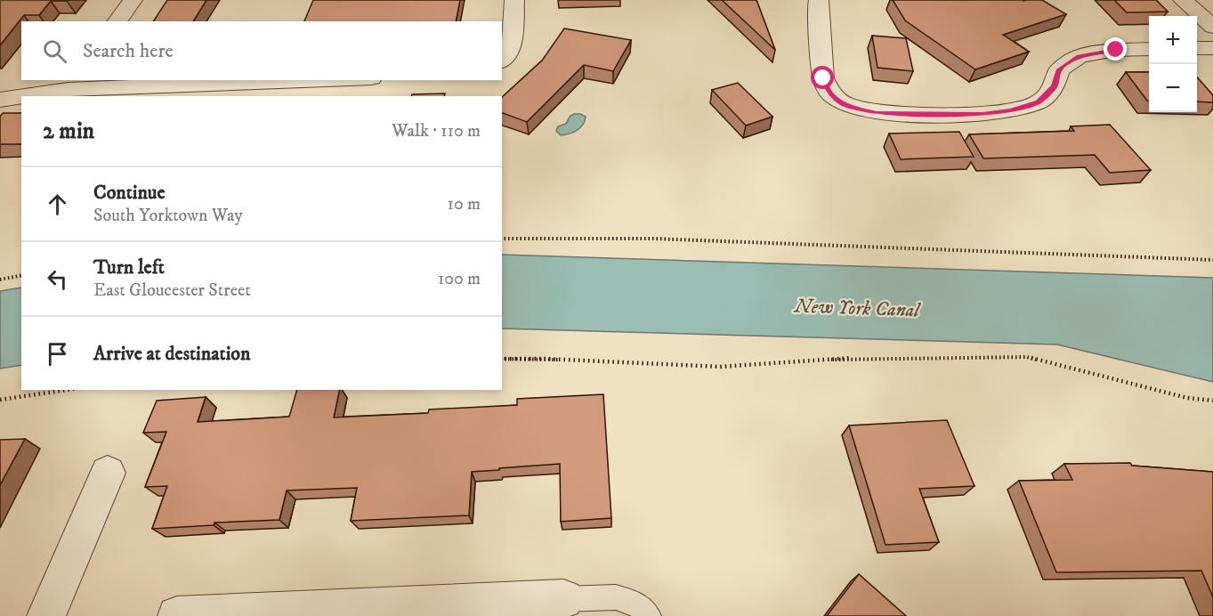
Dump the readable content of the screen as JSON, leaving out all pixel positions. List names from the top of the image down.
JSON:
{
  "water": ["New York Canal"],
  "page": {
    "map_buttons": ["+", "−"],
    "search": "Search here",
    "heading": ["2 min", "Walk · 110 m"],
    "list": [
      ["Continue", "South Yorktown Way", "10 m"],
      ["Turn left", "East Gloucester Street", "100 m"],
      "Arrive at destination"
    ]
  }
}
